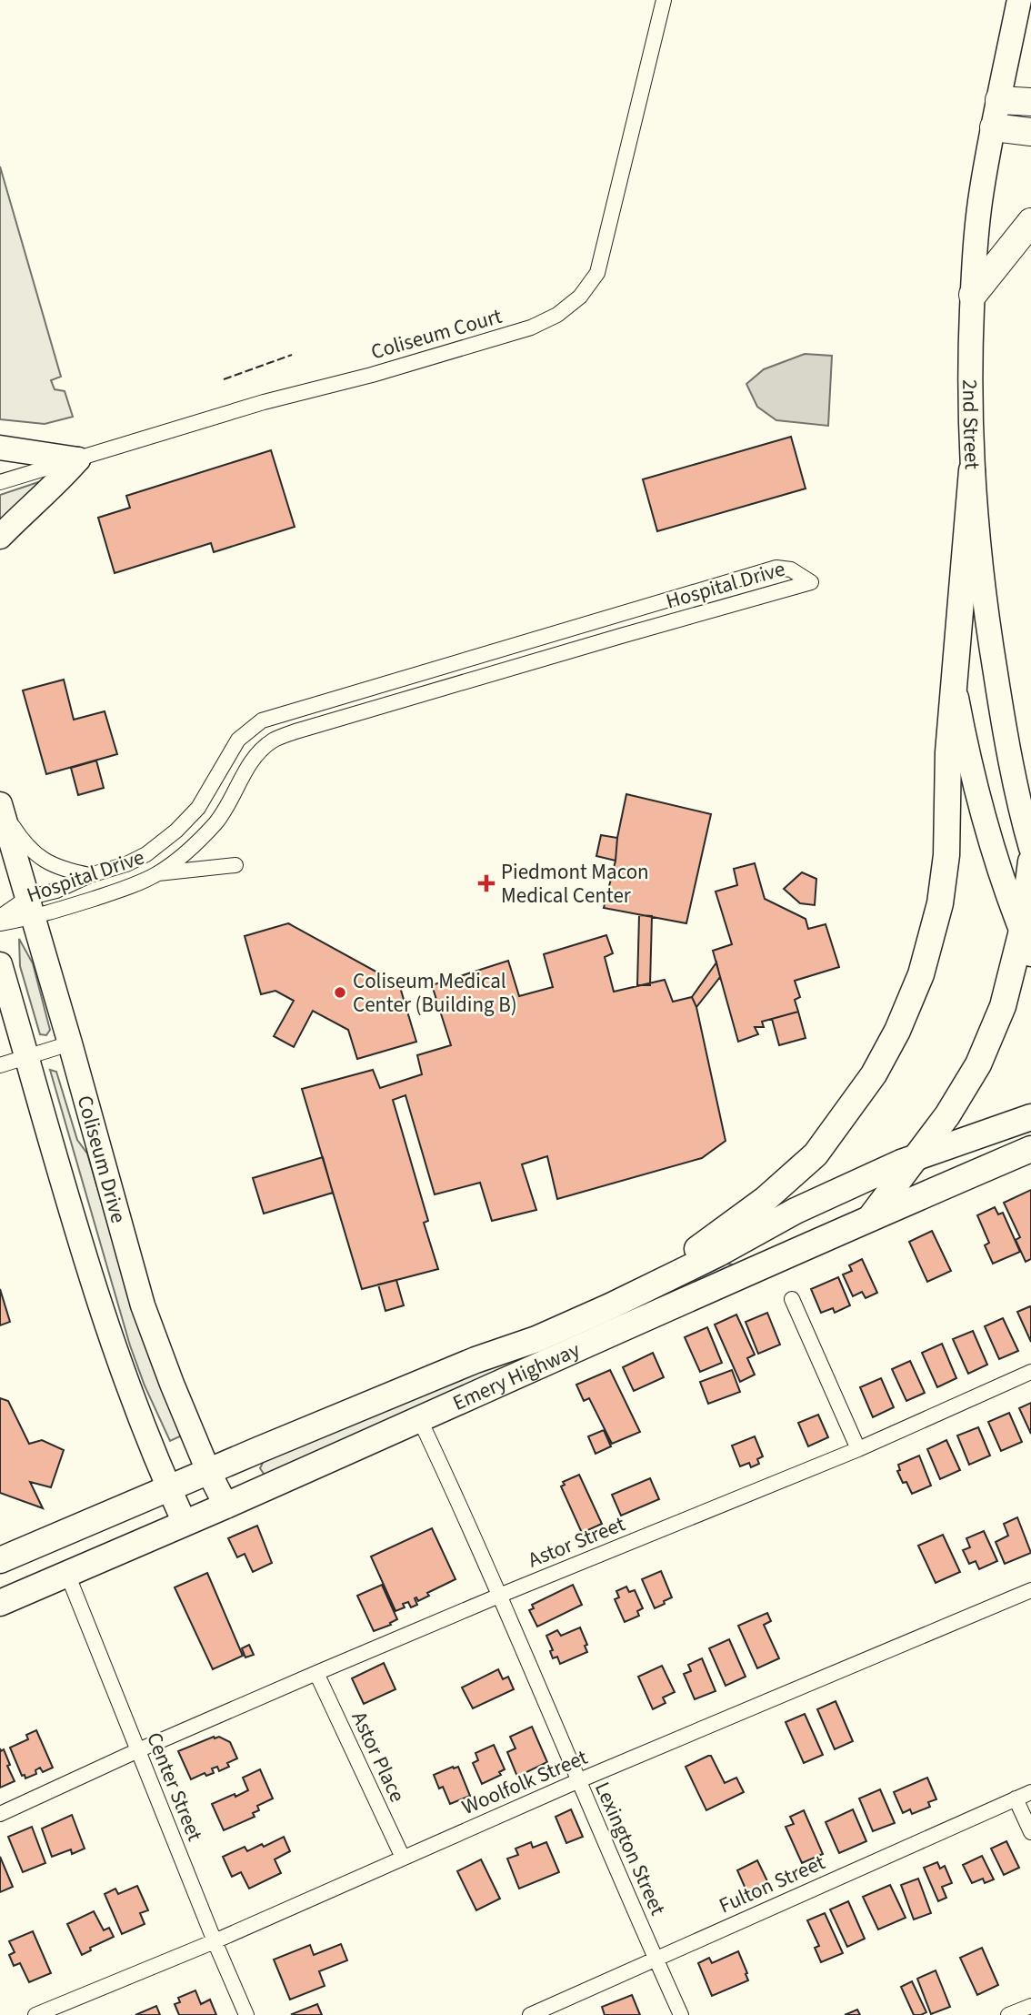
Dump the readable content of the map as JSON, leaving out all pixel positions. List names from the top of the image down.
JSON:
{
  "streets": {
    "highway": ["Emery Highway"],
    "main road": ["2nd Street", "Coliseum Drive"],
    "street": [
      "Coliseum Court",
      "Hospital Drive",
      "Astor Street",
      "Astor Place",
      "Woolfolk Street",
      "Center Street",
      "Lexington Street",
      "Fulton Street"
    ]
  },
  "crossings": [
    ["Hospital Drive", "Coliseum Drive"],
    ["Coliseum Drive", "Emery Highway"],
    ["Emery Highway", "Center Street"],
    ["Emery Highway", "Lexington Street"],
    ["Astor Street", "Astor Place"],
    ["Astor Street", "Center Street"],
    ["Astor Street", "Lexington Street"],
    ["Astor Place", "Woolfolk Street"],
    ["Woolfolk Street", "Center Street"],
    ["Woolfolk Street", "Lexington Street"],
    ["Lexington Street", "Fulton Street"]
  ],
  "places": {
    "health": ["Piedmont Macon Medical Center"],
    "other": ["Coliseum Medical Center (Building B)"]
  }
}
